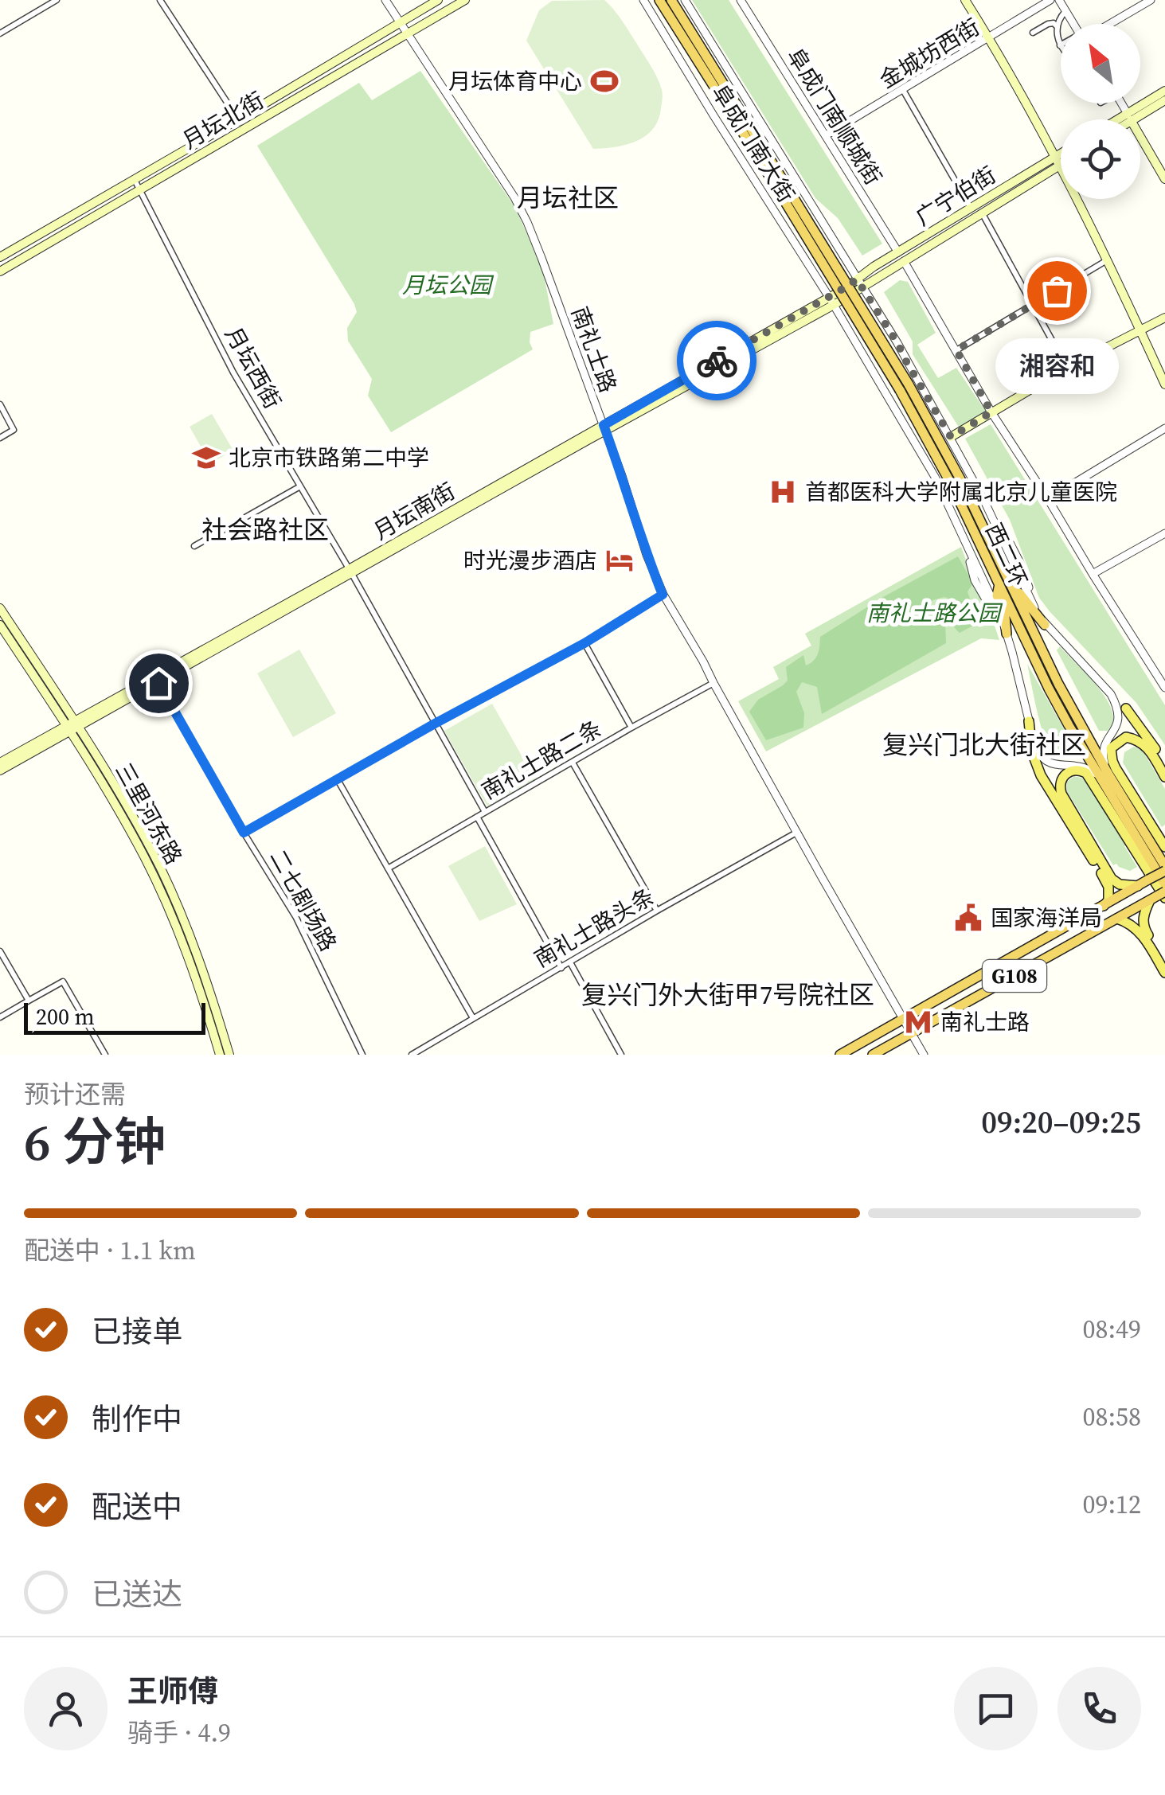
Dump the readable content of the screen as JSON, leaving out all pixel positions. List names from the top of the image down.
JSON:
{
  "streets": {
    "highway": ["西二环", "G108"],
    "main road": [
      "月坛北街",
      "广宁伯街",
      "月坛南街",
      "三里河东路"
    ],
    "street": [
      "金城坊西街",
      "阜成门南顺城街",
      "阜成门南大街",
      "南礼士路",
      "月坛西街",
      "南礼士路二条",
      "二七剧场路",
      "南礼士路头条"
    ]
  },
  "crossings": [
    ["金城坊西街", "阜成门南顺城街"],
    ["阜成门南顺城街", "广宁伯街"],
    ["月坛北街", "南礼士路"],
    ["月坛北街", "月坛西街"],
    ["阜成门南大街", "广宁伯街"],
    ["阜成门南大街", "月坛南街"],
    ["广宁伯街", "月坛南街"],
    ["南礼士路", "月坛南街"],
    ["南礼士路", "南礼士路二条"],
    ["南礼士路", "南礼士路头条"],
    ["南礼士路", "G108"],
    ["月坛西街", "月坛南街"],
    ["月坛西街", "南礼士路二条"],
    ["月坛南街", "三里河东路"],
    ["月坛南街", "二七剧场路"]
  ],
  "districts": [
    "月坛社区",
    "社会路社区",
    "复兴门北大街社区",
    "复兴门外大街甲7号院社区"
  ],
  "parks": ["月坛公园", "南礼士路公园"],
  "places": {
    "sports": ["月坛体育中心"],
    "other": ["湘容和"],
    "school or university": ["北京市铁路第二中学"],
    "hospital": ["首都医科大学附属北京儿童医院"],
    "hotel": ["时光漫步酒店"],
    "public building": ["国家海洋局"],
    "metro station": ["南礼士路"]
  },
  "scale_bar": "200 m",
  "north": "top left",
  "page": {
    "bubble": "湘容和",
    "scale": "200 m",
    "heading": ["6 分钟", "预计还需", "09:20–09:25"],
    "panel": ["王师傅", "骑手 · 4.9"],
    "bar": "配送中 · 1.1 km",
    "list": [
      ["已接单", "08:49"],
      ["制作中", "08:58"],
      ["配送中", "09:12"],
      "已送达"
    ]
  }
}
